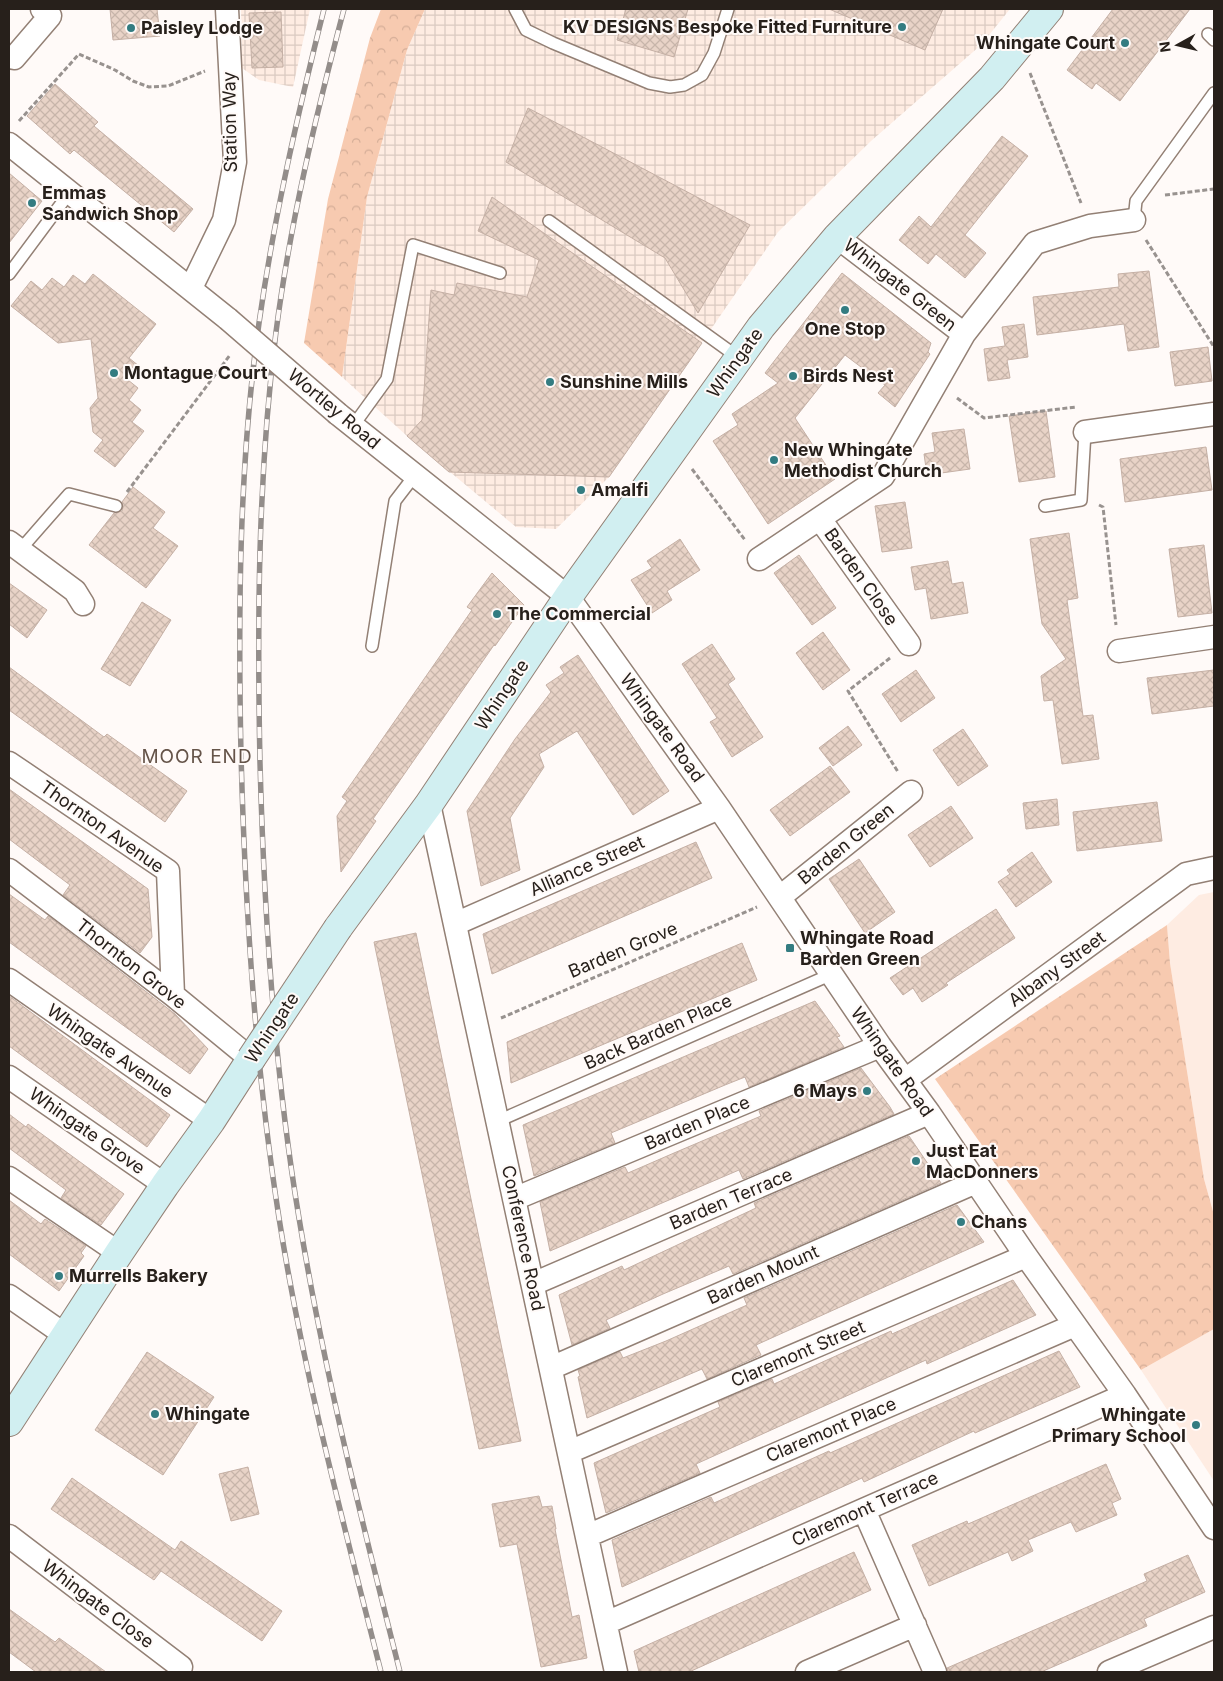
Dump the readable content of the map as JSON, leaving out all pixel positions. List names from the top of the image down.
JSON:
{
  "streets": {
    "street": [
      "Station Way",
      "Whingate Green",
      "Whingate",
      "Wortley Road",
      "Barden Close",
      "Whingate Road",
      "Thornton Avenue",
      "Barden Green",
      "Alliance Street",
      "Thornton Grove",
      "Albany Street",
      "Whingate Avenue",
      "Barden Place",
      "Whingate Grove",
      "Barden Terrace",
      "Conference Road",
      "Barden Mount",
      "Claremont Street",
      "Claremont Place",
      "Claremont Terrace",
      "Whingate Close"
    ],
    "lane": ["Back Barden Place"],
    "path": ["Barden Grove"]
  },
  "crossings": [
    ["Station Way", "Wortley Road"],
    ["Whingate Green", "Whingate"],
    ["Whingate Green", "Barden Close"],
    ["Whingate", "Wortley Road"],
    ["Whingate", "Whingate Road"],
    ["Whingate", "Thornton Grove"],
    ["Whingate", "Whingate Avenue"],
    ["Whingate", "Whingate Grove"],
    ["Whingate", "Conference Road"],
    ["Wortley Road", "Whingate Road"],
    ["Whingate Road", "Barden Green"],
    ["Whingate Road", "Alliance Street"],
    ["Whingate Road", "Barden Grove"],
    ["Whingate Road", "Albany Street"],
    ["Whingate Road", "Back Barden Place"],
    ["Whingate Road", "Barden Place"],
    ["Whingate Road", "Barden Terrace"],
    ["Whingate Road", "Barden Mount"],
    ["Whingate Road", "Claremont Street"],
    ["Whingate Road", "Claremont Place"],
    ["Whingate Road", "Claremont Terrace"],
    ["Thornton Avenue", "Thornton Grove"],
    ["Barden Green", "Barden Grove"],
    ["Alliance Street", "Conference Road"],
    ["Barden Grove", "Conference Road"],
    ["Back Barden Place", "Conference Road"],
    ["Barden Place", "Conference Road"],
    ["Barden Terrace", "Conference Road"],
    ["Conference Road", "Barden Mount"],
    ["Conference Road", "Claremont Street"],
    ["Conference Road", "Claremont Place"],
    ["Conference Road", "Claremont Terrace"]
  ],
  "districts": ["MOOR END"],
  "places": {
    "other": [
      "KV DESIGNS Bespoke Fitted Furniture",
      "Paisley Lodge",
      "Whingate Court",
      "Emmas Sandwich Shop",
      "One Stop",
      "Montague Court",
      "Birds Nest",
      "Sunshine Mills",
      "New Whingate Methodist Church",
      "Amalfi",
      "The Commercial",
      "6 Mays",
      "Just Eat MacDonners",
      "Chans",
      "Murrells Bakery",
      "Whingate",
      "Whingate Primary School"
    ],
    "transit": ["Whingate Road Barden Green"]
  },
  "north": "left"
}
